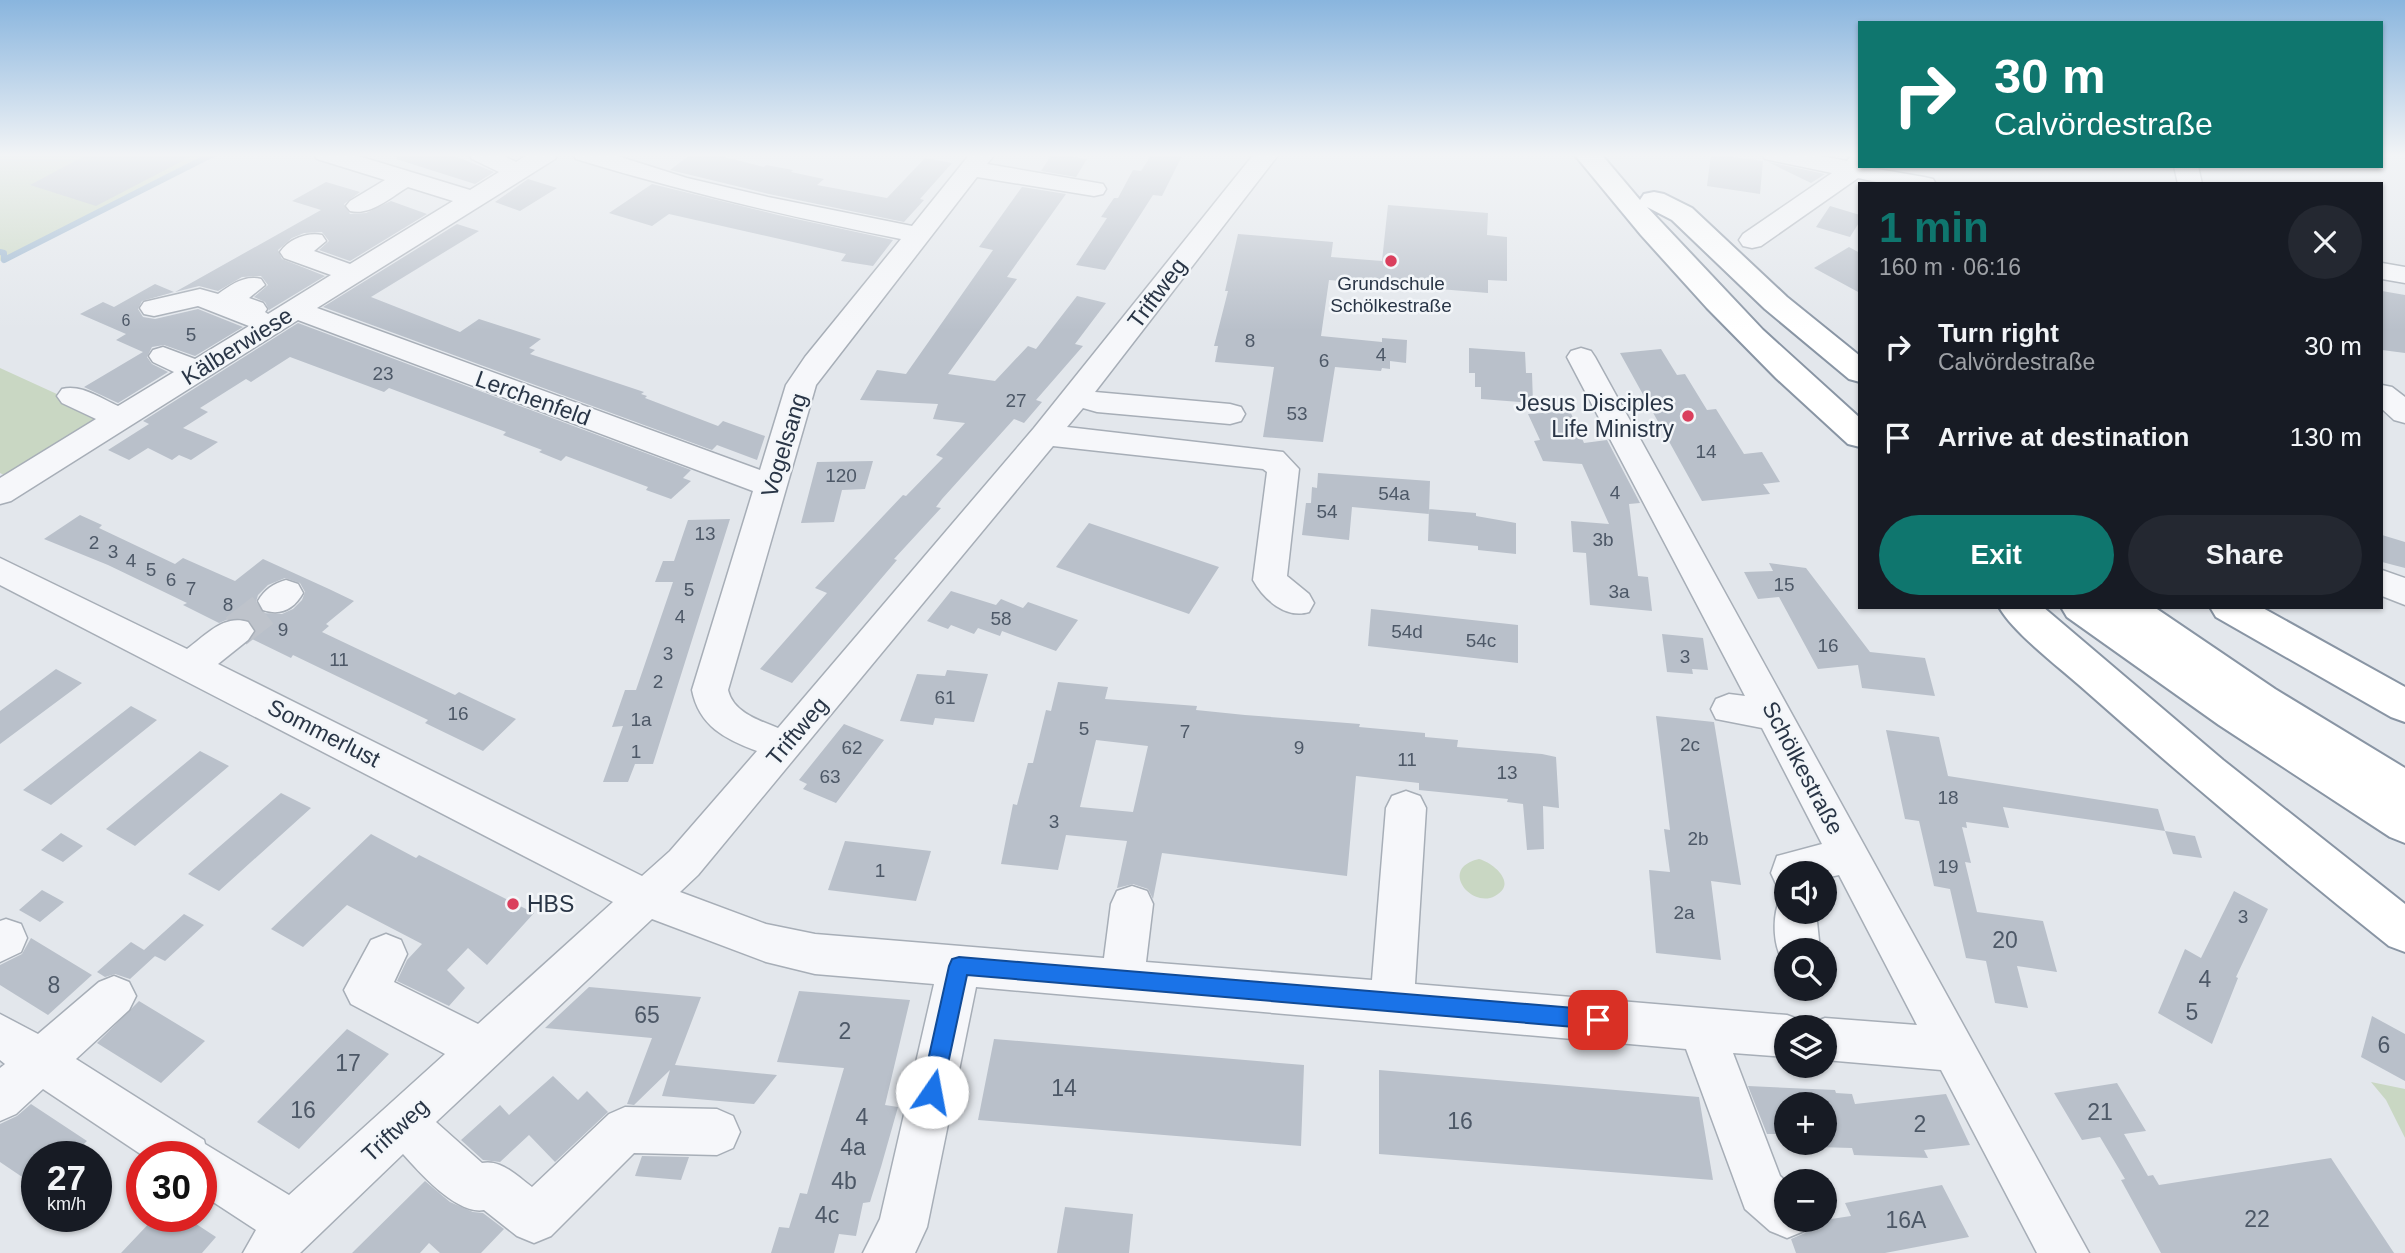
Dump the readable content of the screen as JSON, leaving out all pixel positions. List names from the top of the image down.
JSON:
{
  "streets": {
    "street": [
      "Triftweg",
      "Kälberwiese",
      "Lerchenfeld",
      "Vogelsang",
      "Sommerlust",
      "Schölkestraße"
    ]
  },
  "crossings": [
    ["Triftweg", "Vogelsang"],
    ["Triftweg", "Sommerlust"],
    ["Kälberwiese", "Lerchenfeld"],
    ["Lerchenfeld", "Vogelsang"]
  ],
  "places": ["Grundschule Schölkestraße", "Jesus Disciples Life Ministry", "HBS"],
  "house_numbers": [
    "6",
    "5",
    "8",
    "4",
    "6",
    "23",
    "27",
    "53",
    "14",
    "120",
    "4",
    "54a",
    "54",
    "13",
    "3b",
    "2",
    "3",
    "4",
    "5",
    "6",
    "15",
    "7",
    "5",
    "3a",
    "8",
    "4",
    "58",
    "9",
    "54d",
    "54c",
    "16",
    "3",
    "3",
    "11",
    "2",
    "61",
    "16",
    "1a",
    "5",
    "7",
    "2c",
    "62",
    "9",
    "1",
    "11",
    "13",
    "63",
    "18",
    "3",
    "2b",
    "19",
    "1",
    "2a",
    "3",
    "20",
    "4",
    "8",
    "5",
    "65",
    "2",
    "6",
    "17",
    "14",
    "16",
    "21",
    "4",
    "16",
    "2",
    "4a",
    "4b",
    "4c",
    "22",
    "16A"
  ],
  "page": {
    "turn": ["30 m", "Calvördestraße"],
    "heading": ["1 min", "160 m · 06:16"],
    "list": [
      {
        "name": "Turn right",
        "note": "Calvördestraße",
        "value": "30 m"
      },
      {
        "name": "Arrive at destination",
        "value": "130 m"
      }
    ],
    "buttons": ["Exit", "Share"],
    "map_buttons": ["+", "−"],
    "speed": "27 km/h",
    "limit": "30"
  }
}
